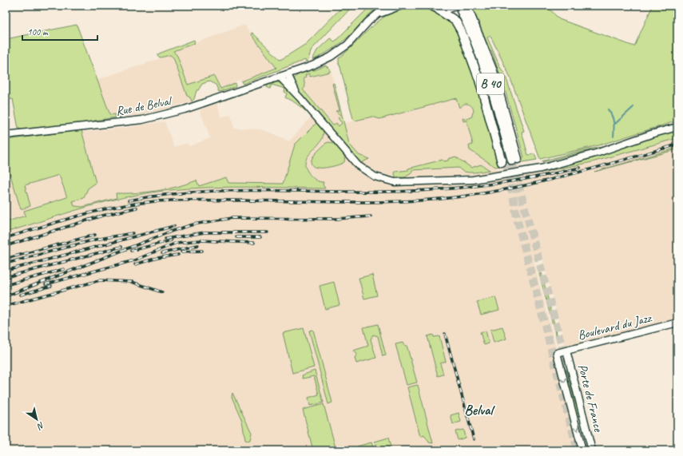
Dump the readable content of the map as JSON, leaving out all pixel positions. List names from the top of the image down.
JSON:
{
  "streets": {
    "highway": ["B 40"],
    "main road": ["Rue de Belval", "Boulevard du Jazz", "Porte de France"]
  },
  "crossings": [
    ["Boulevard du Jazz", "Porte de France"]
  ],
  "districts": ["Belval"],
  "scale_bar": "100 m",
  "north": "bottom right"
}
